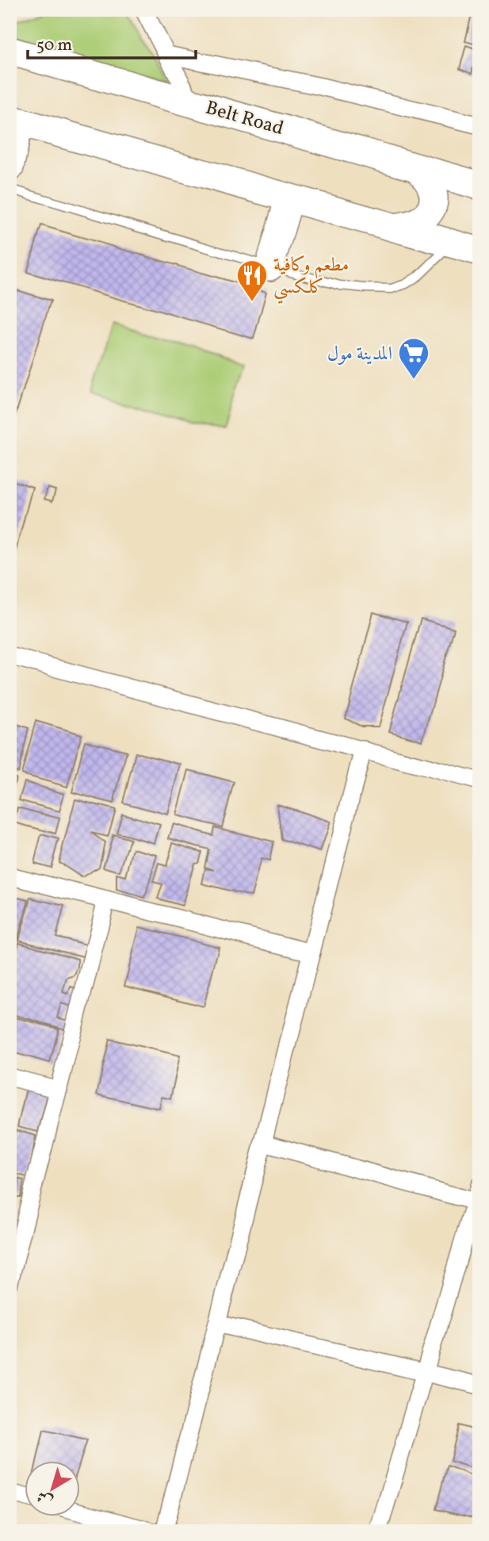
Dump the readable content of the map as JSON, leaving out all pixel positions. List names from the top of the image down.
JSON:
{
  "streets": {
    "main road": ["Belt Road"]
  },
  "places": {
    "restaurant": ["مطعم وكافية كلكسي"],
    "supermarket": ["المدينة مول"]
  },
  "scale_bar": "50 m",
  "north": "bottom left"
}
